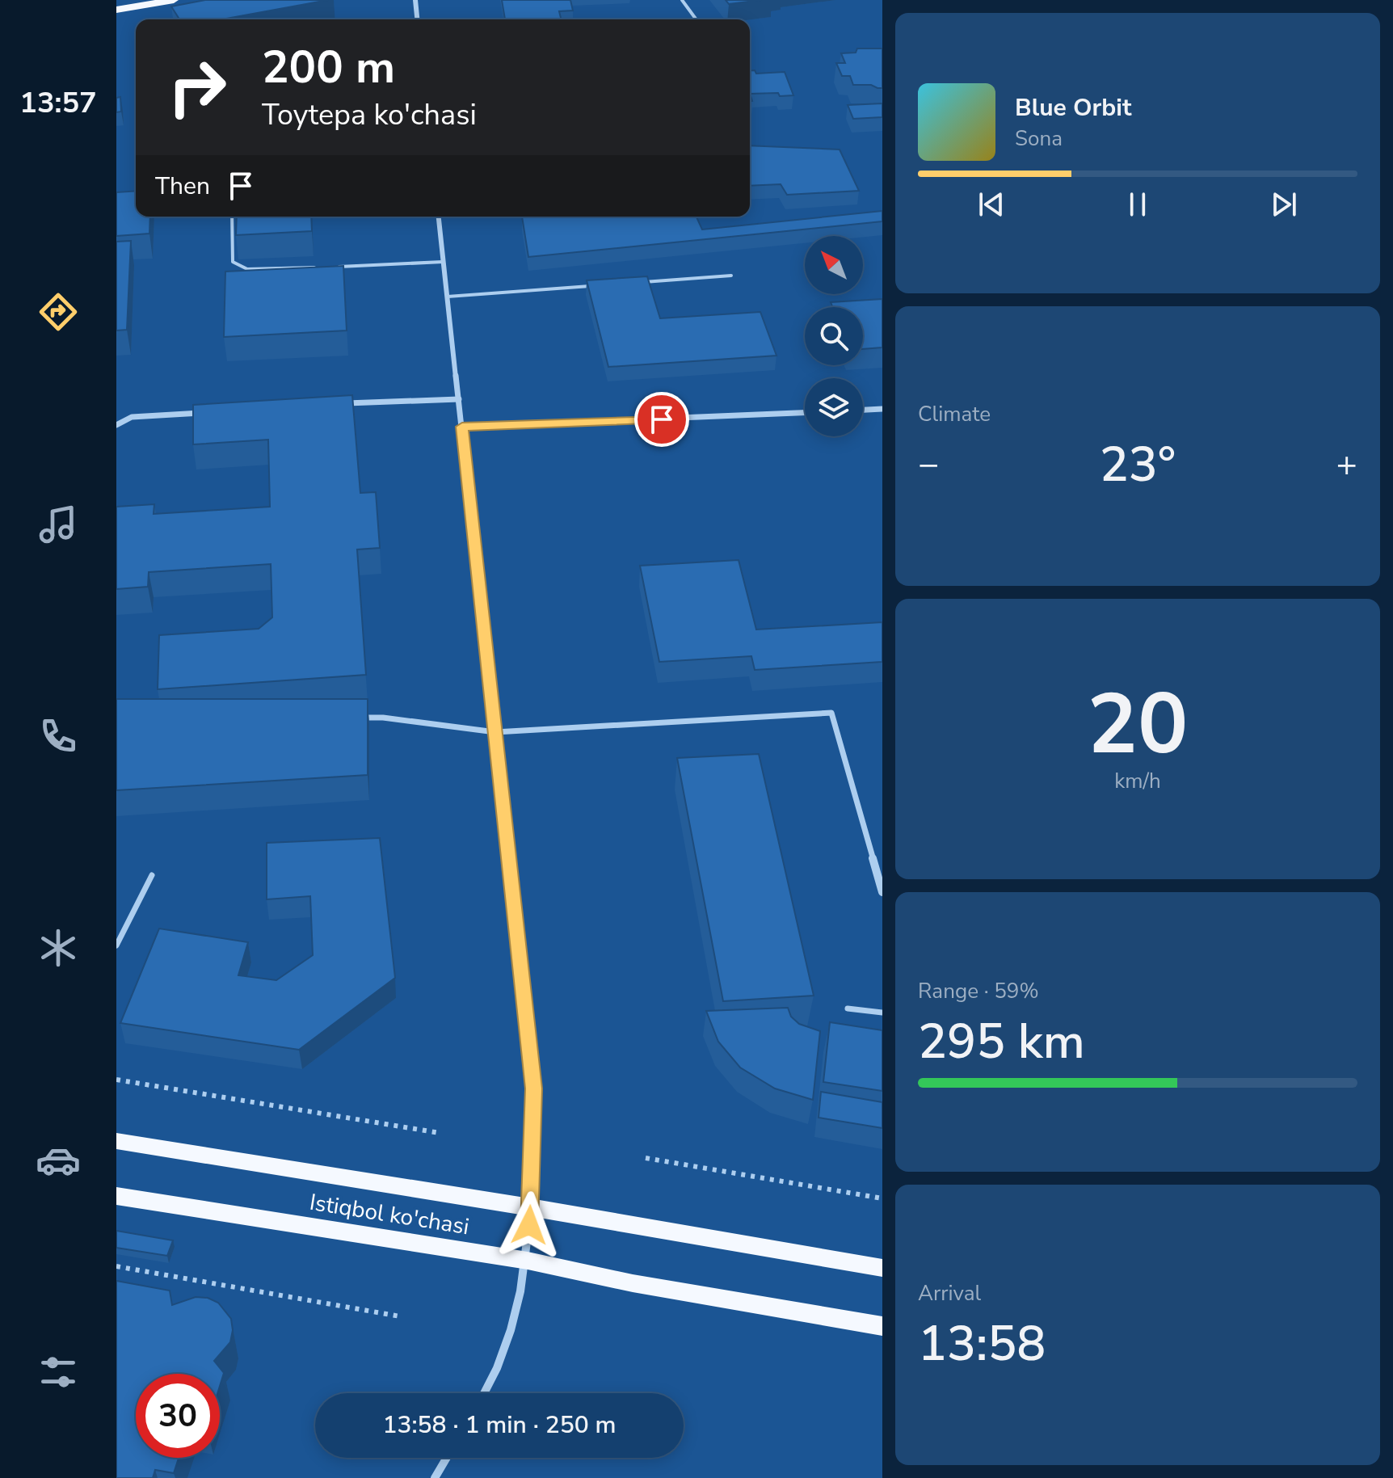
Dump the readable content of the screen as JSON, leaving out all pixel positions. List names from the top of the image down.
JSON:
{
  "streets": {
    "main road": ["Istiqbol ko'chasi"]
  },
  "north": "top left",
  "page": {
    "tabs": "13:57",
    "turn": ["200 m", "Toytepa ko'chasi"],
    "song": ["Blue Orbit", "Sona"],
    "then": "Then",
    "tile": [
      "Climate",
      ["20", "km/h"],
      ["Range · 59%", "295 km"],
      ["Arrival", "13:58"]
    ],
    "heat": ["−", "23°", "+"],
    "limit": "30",
    "trip": "13:58 · 1 min · 250 m"
  }
}
